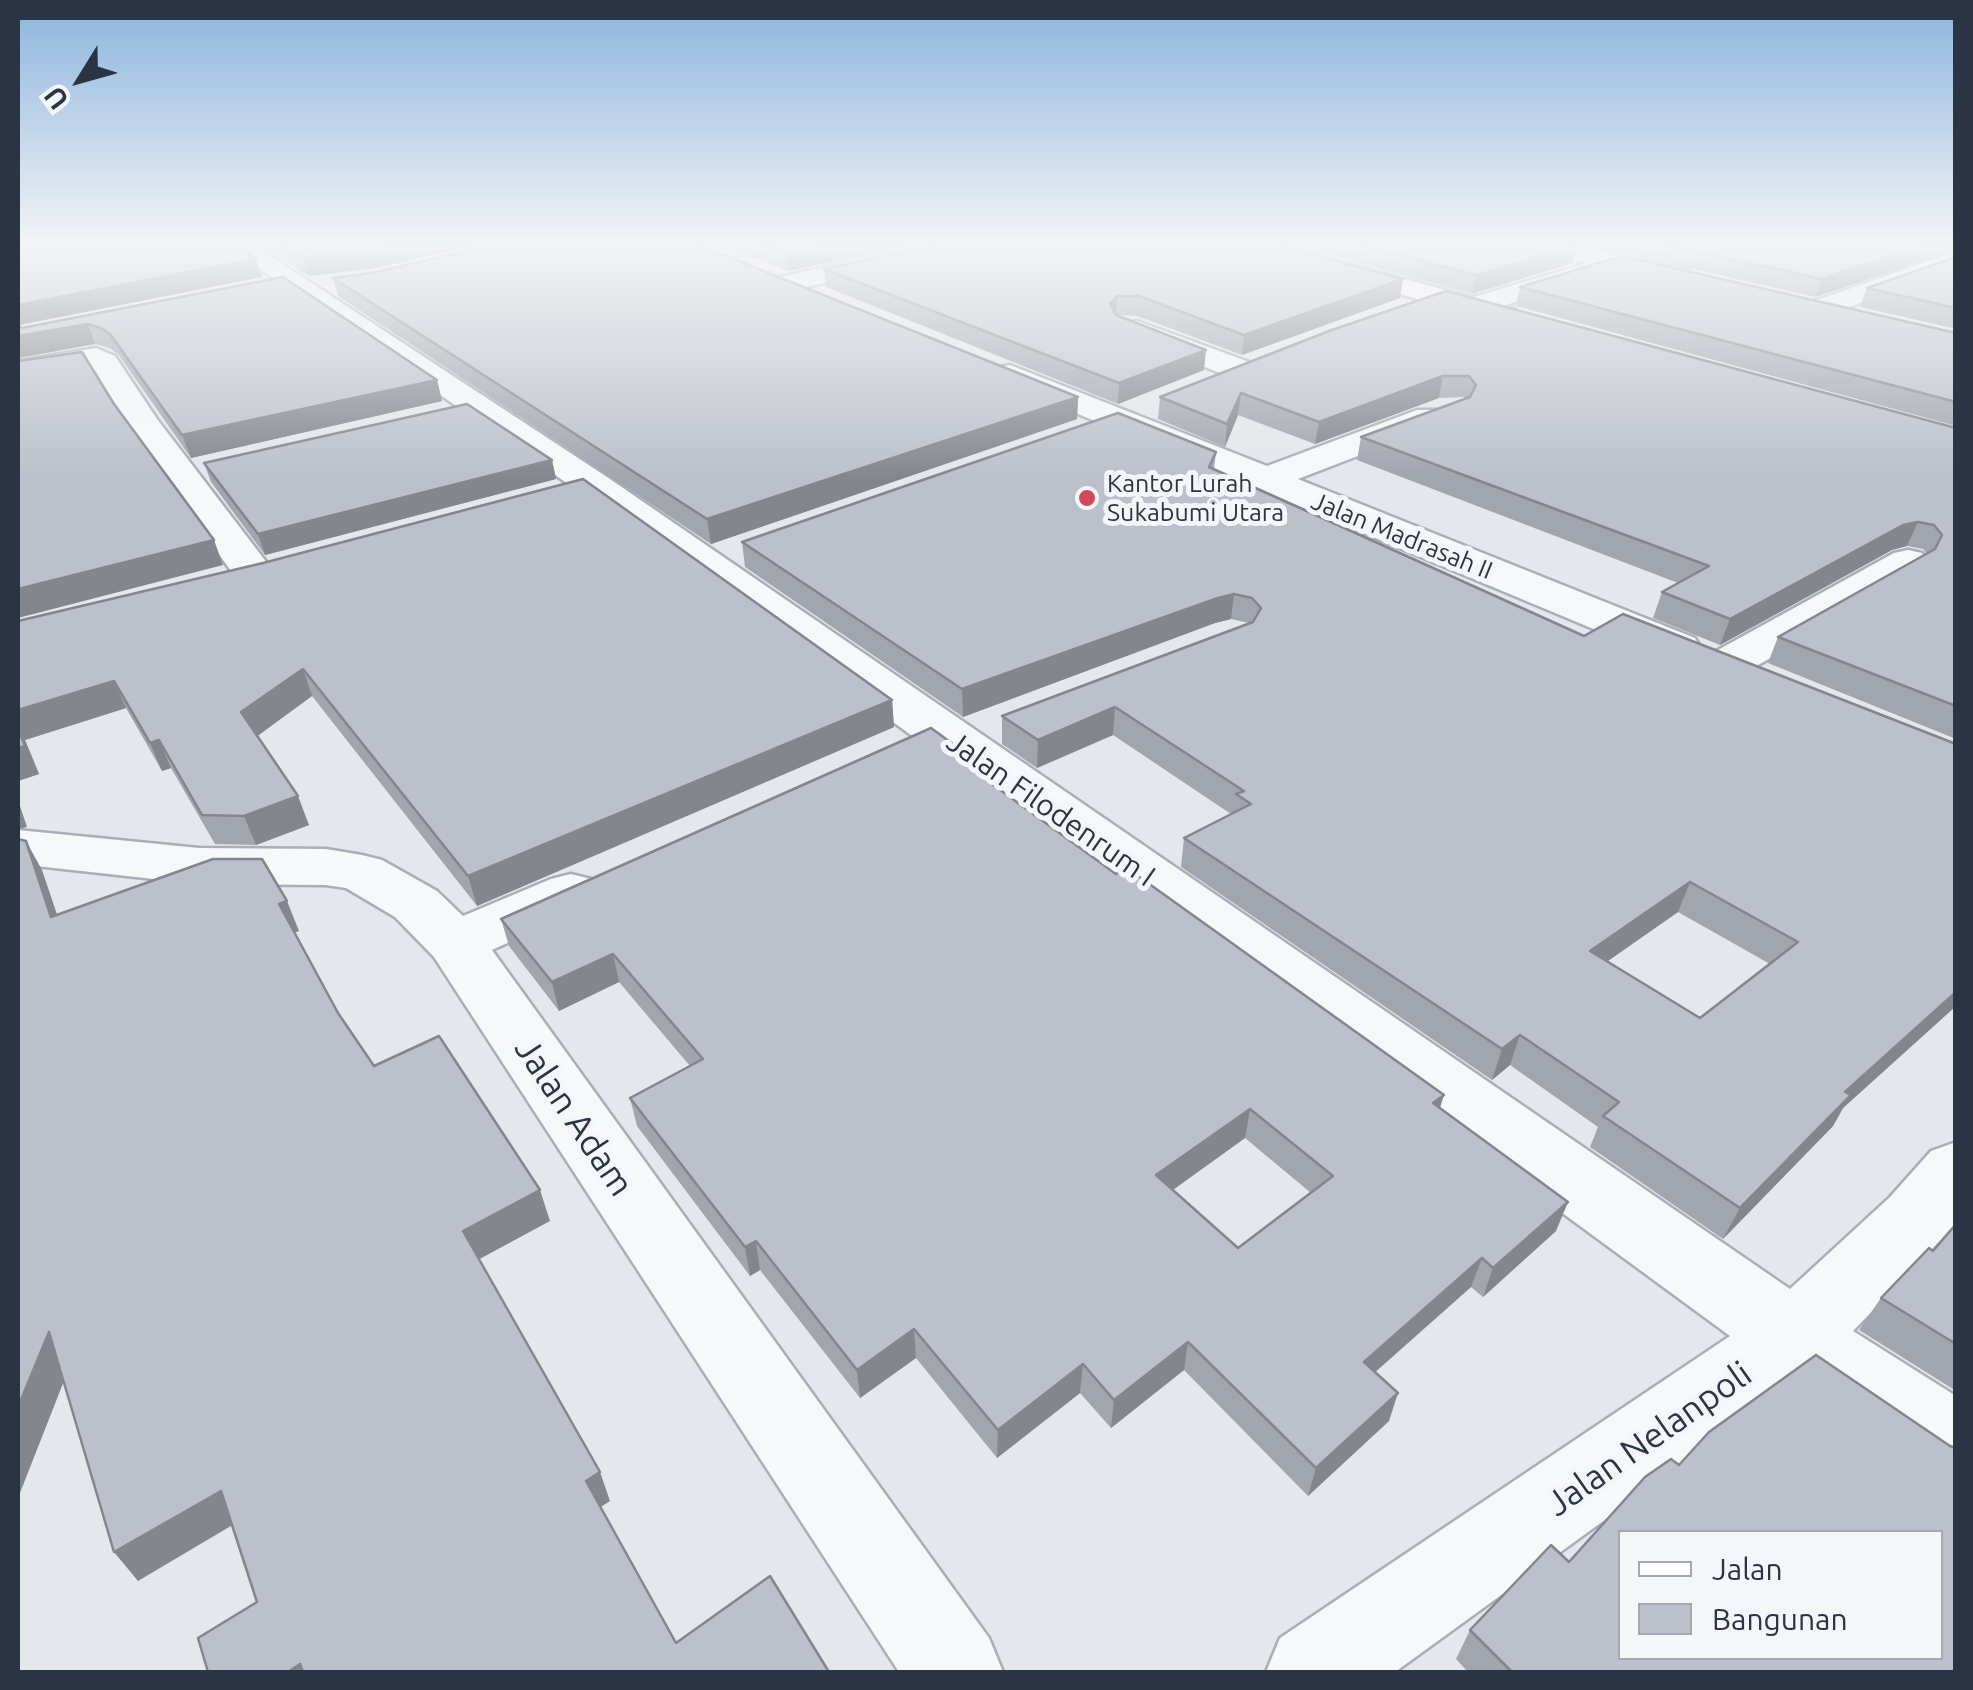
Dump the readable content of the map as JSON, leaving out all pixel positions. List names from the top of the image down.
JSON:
{
  "streets": {
    "street": [
      "Jalan Madrasah II",
      "Jalan Filodenrum I",
      "Jalan Adam",
      "Jalan Nelanpoli"
    ]
  },
  "crossings": [
    ["Jalan Filodenrum I", "Jalan Nelanpoli"]
  ],
  "places": ["Kantor Lurah Sukabumi Utara"],
  "legend": ["Jalan", "Bangunan"],
  "north": "bottom left"
}
